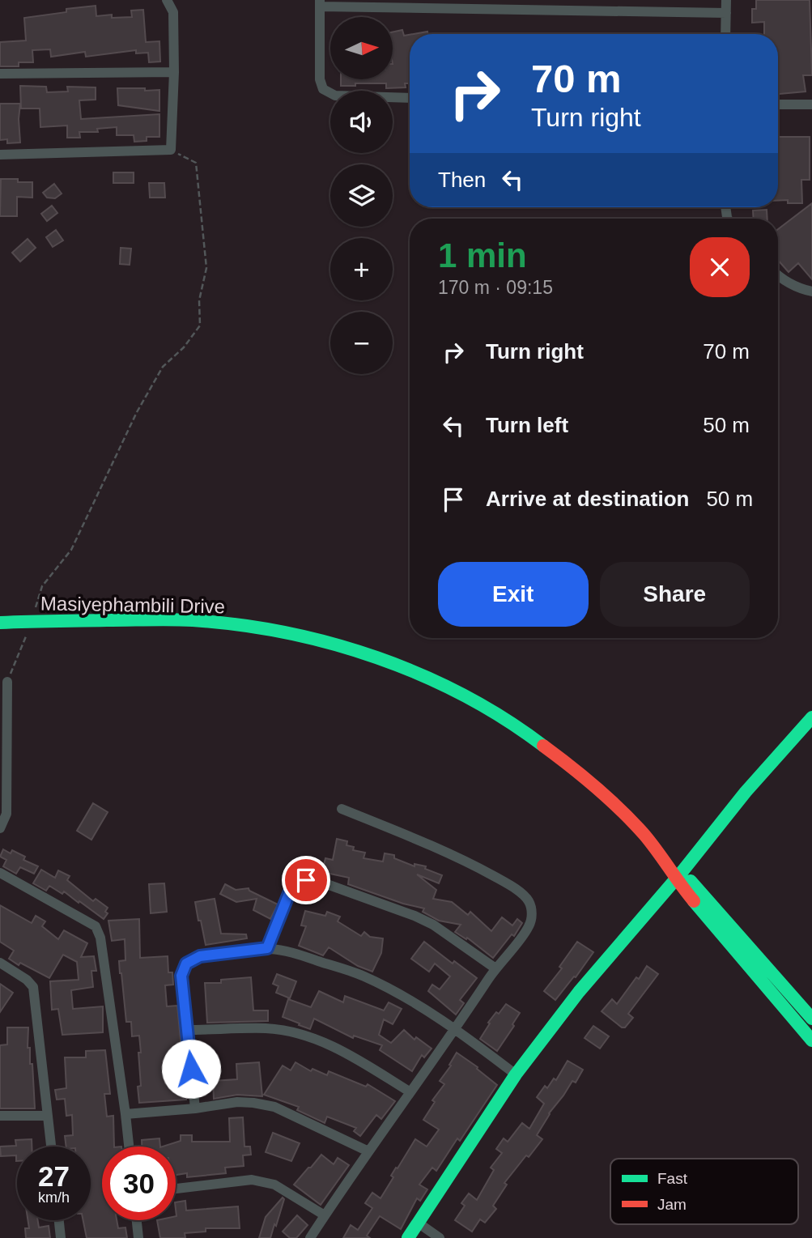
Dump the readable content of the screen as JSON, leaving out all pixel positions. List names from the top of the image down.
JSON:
{
  "streets": {
    "main road": ["Masiyephambili Drive"]
  },
  "legend": ["Fast", "Jam"],
  "north": "right",
  "page": {
    "map_buttons": ["+", "−"],
    "turn": ["70 m", "Turn right"],
    "then": "Then",
    "heading": ["1 min", "170 m · 09:15"],
    "list": [
      {
        "name": "Turn right",
        "value": "70 m"
      },
      {
        "name": "Turn left",
        "value": "50 m"
      },
      {
        "name": "Arrive at destination",
        "value": "50 m"
      }
    ],
    "buttons": ["Exit", "Share"],
    "speed": "27 km/h",
    "limit": "30"
  }
}
